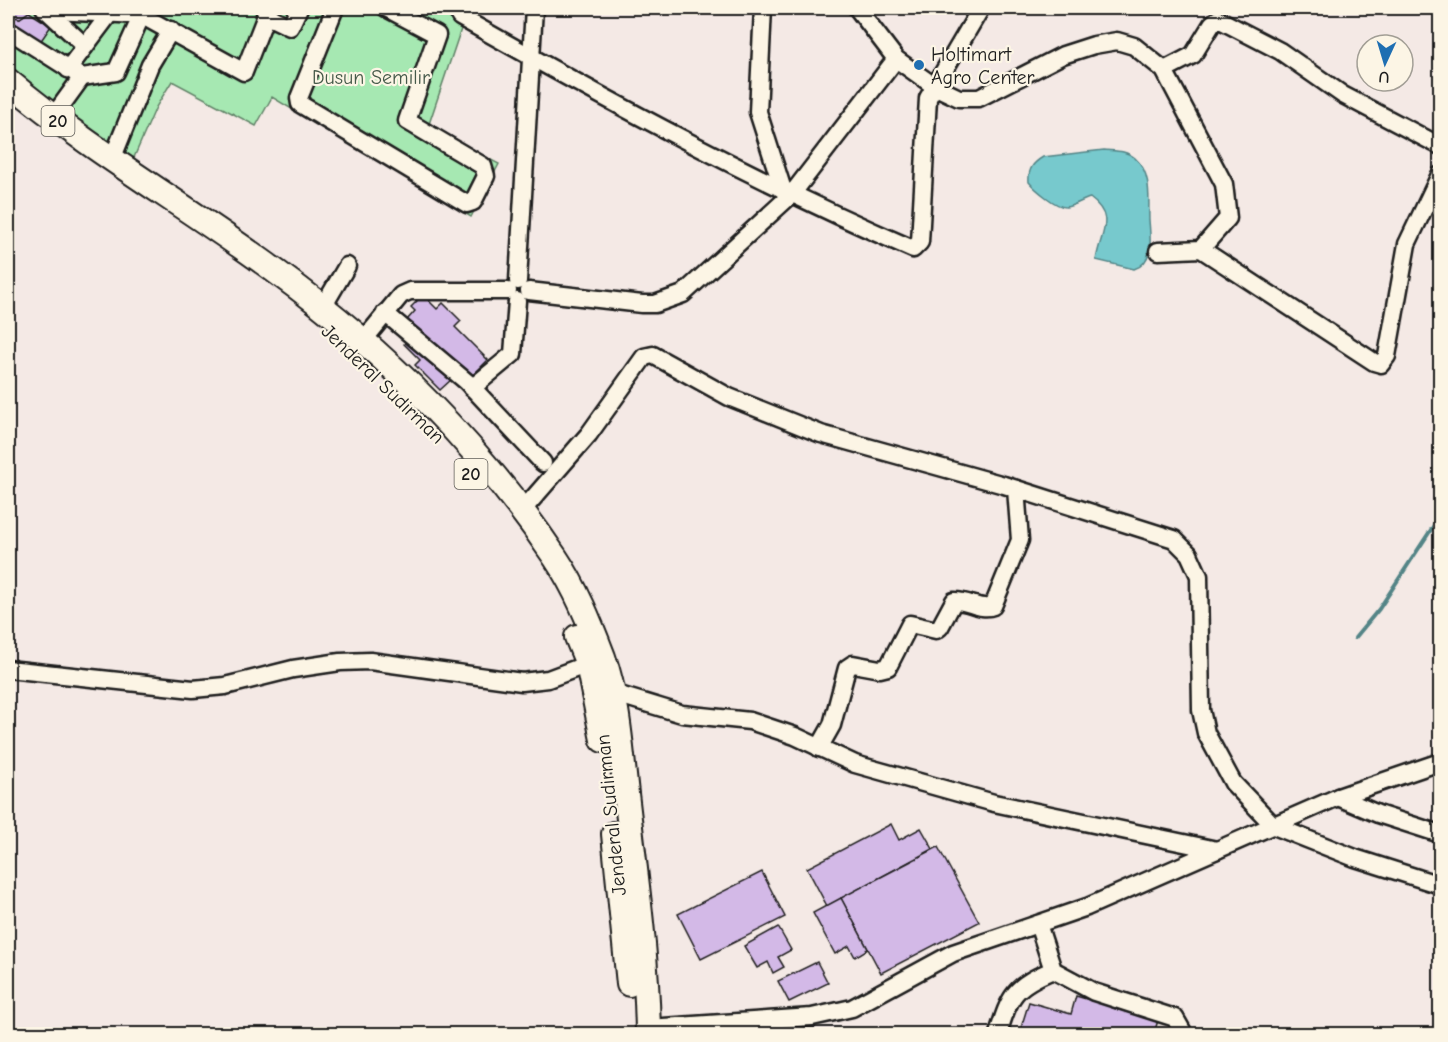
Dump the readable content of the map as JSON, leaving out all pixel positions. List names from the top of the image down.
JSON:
{
  "streets": {
    "highway": ["20", "Jenderal Sudirman"]
  },
  "crossings": [
    ["20", "Jenderal Sudirman"]
  ],
  "parks": ["Dusun Semilir"],
  "places": ["Holtimart Agro Center"],
  "north": "bottom"
}
